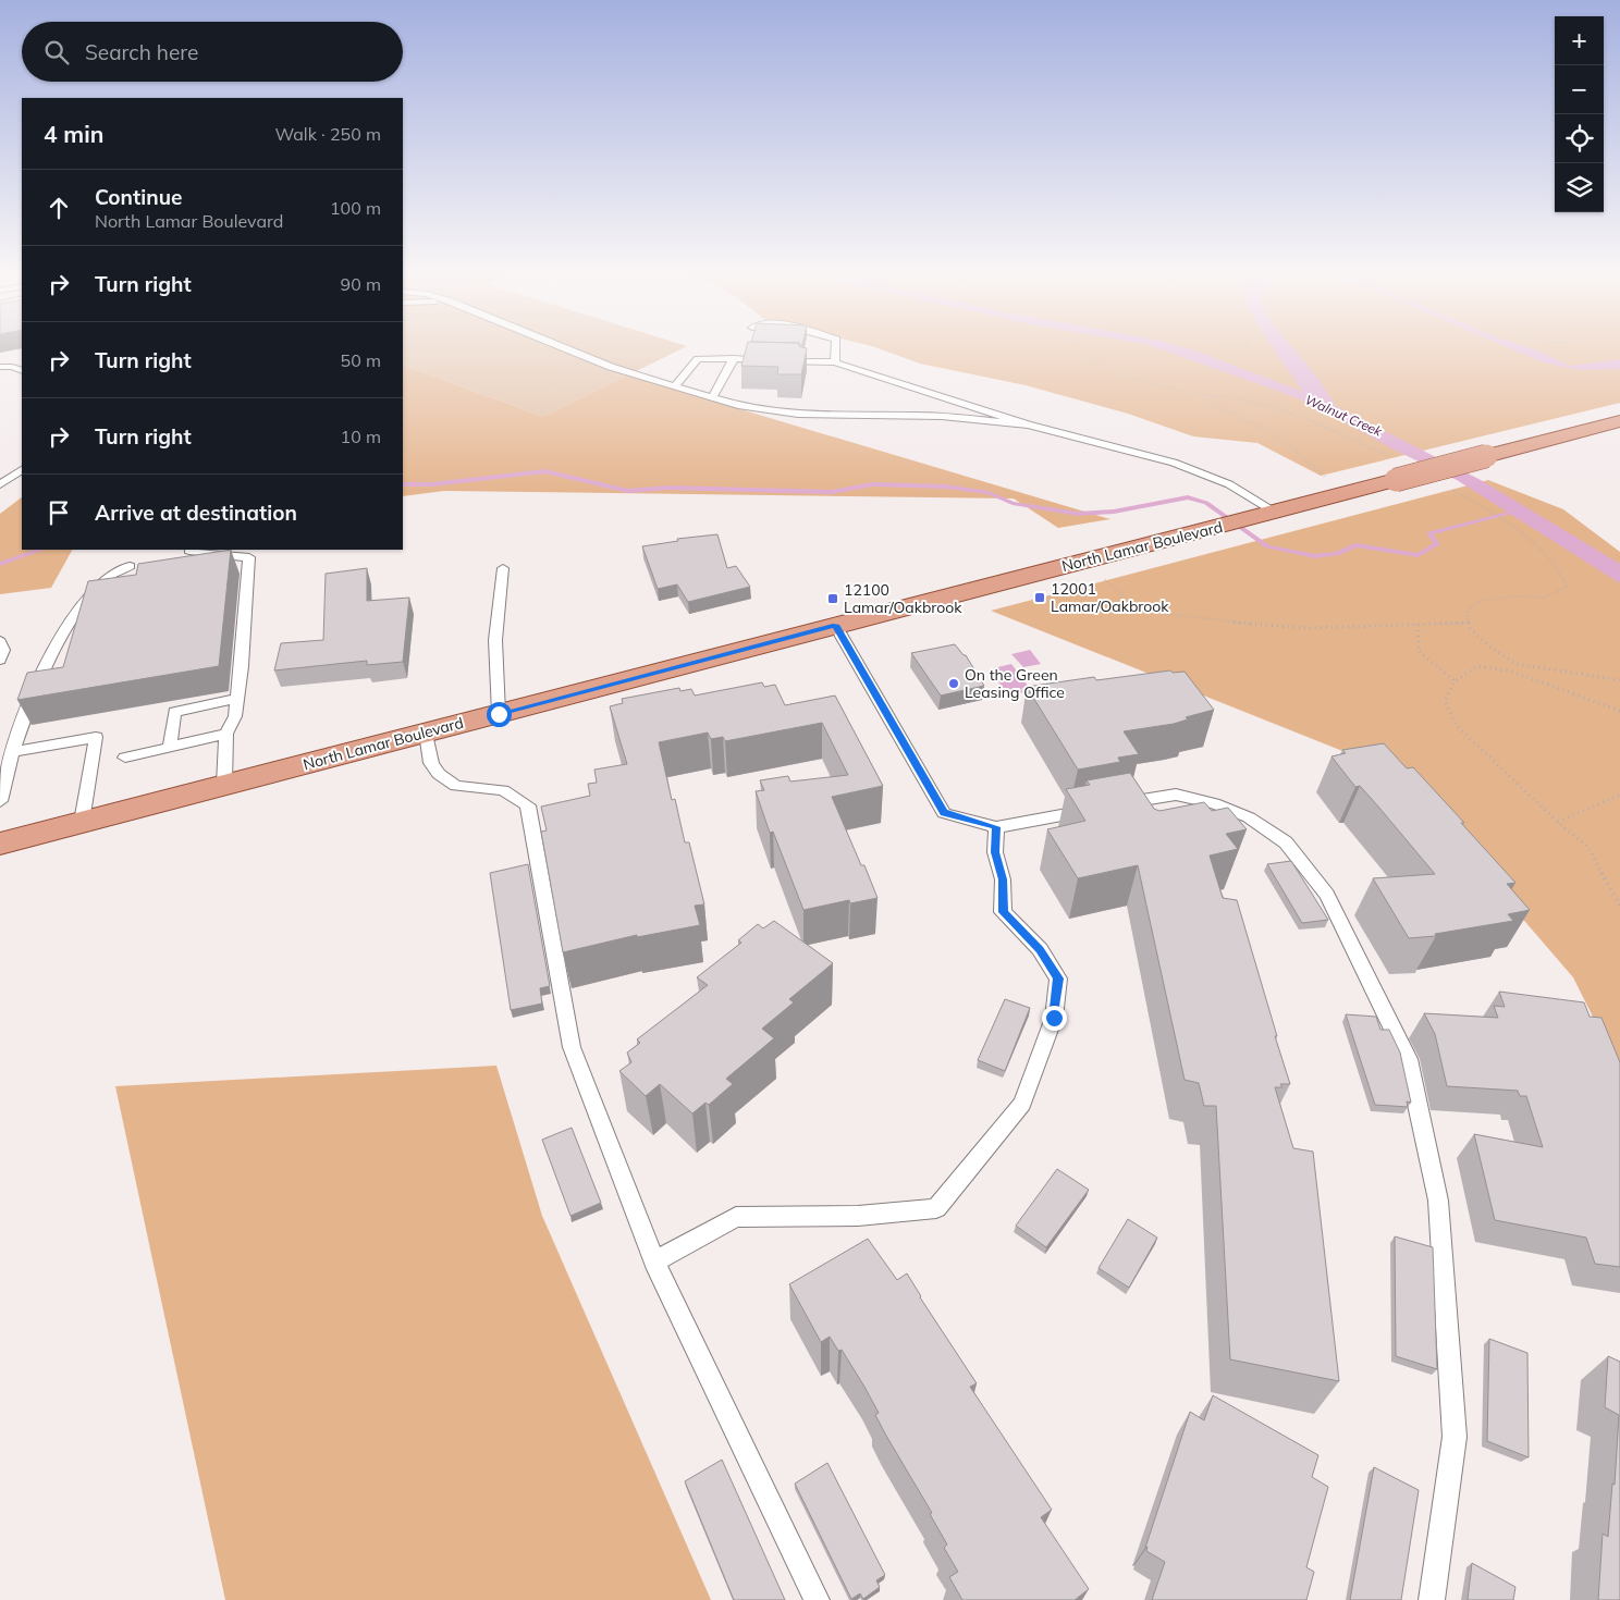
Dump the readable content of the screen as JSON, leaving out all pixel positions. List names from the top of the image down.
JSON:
{
  "streets": {
    "main road": ["North Lamar Boulevard"]
  },
  "water": ["Walnut Creek"],
  "places": {
    "transit": ["12001 Lamar/Oakbrook", "12100 Lamar/Oakbrook"],
    "other": ["On the Green Leasing Office"]
  },
  "page": {
    "map_buttons": ["+", "−"],
    "search": "Search here",
    "heading": ["4 min", "Walk · 250 m"],
    "list": [
      ["Continue", "North Lamar Boulevard", "100 m"],
      ["Turn right", "90 m"],
      ["Turn right", "50 m"],
      ["Turn right", "10 m"],
      "Arrive at destination"
    ]
  }
}
